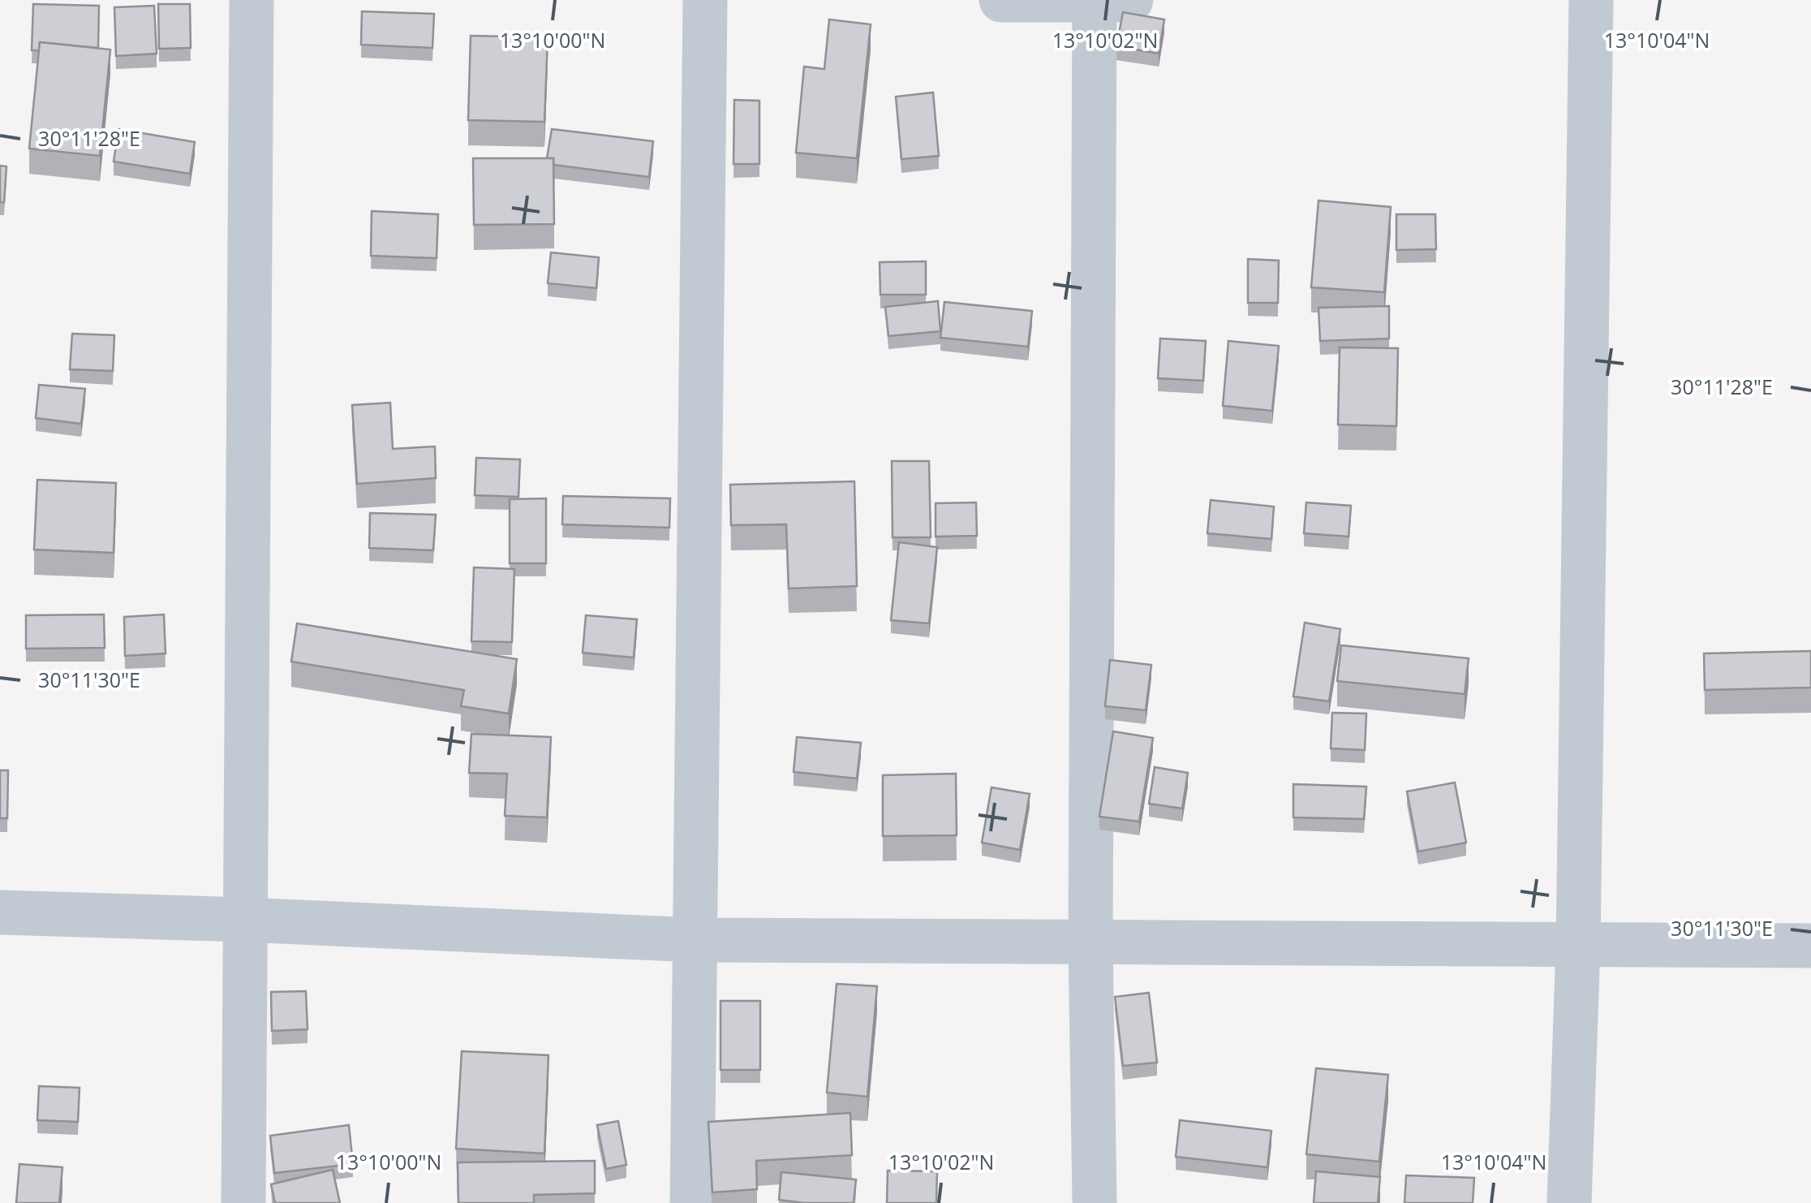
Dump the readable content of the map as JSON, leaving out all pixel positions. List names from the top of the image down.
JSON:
{
  "coordinates": [
    "13°10'00\"N",
    "13°10'02\"N",
    "13°10'04\"N",
    "30°11'28\"E",
    "30°11'30\"E"
  ]
}
